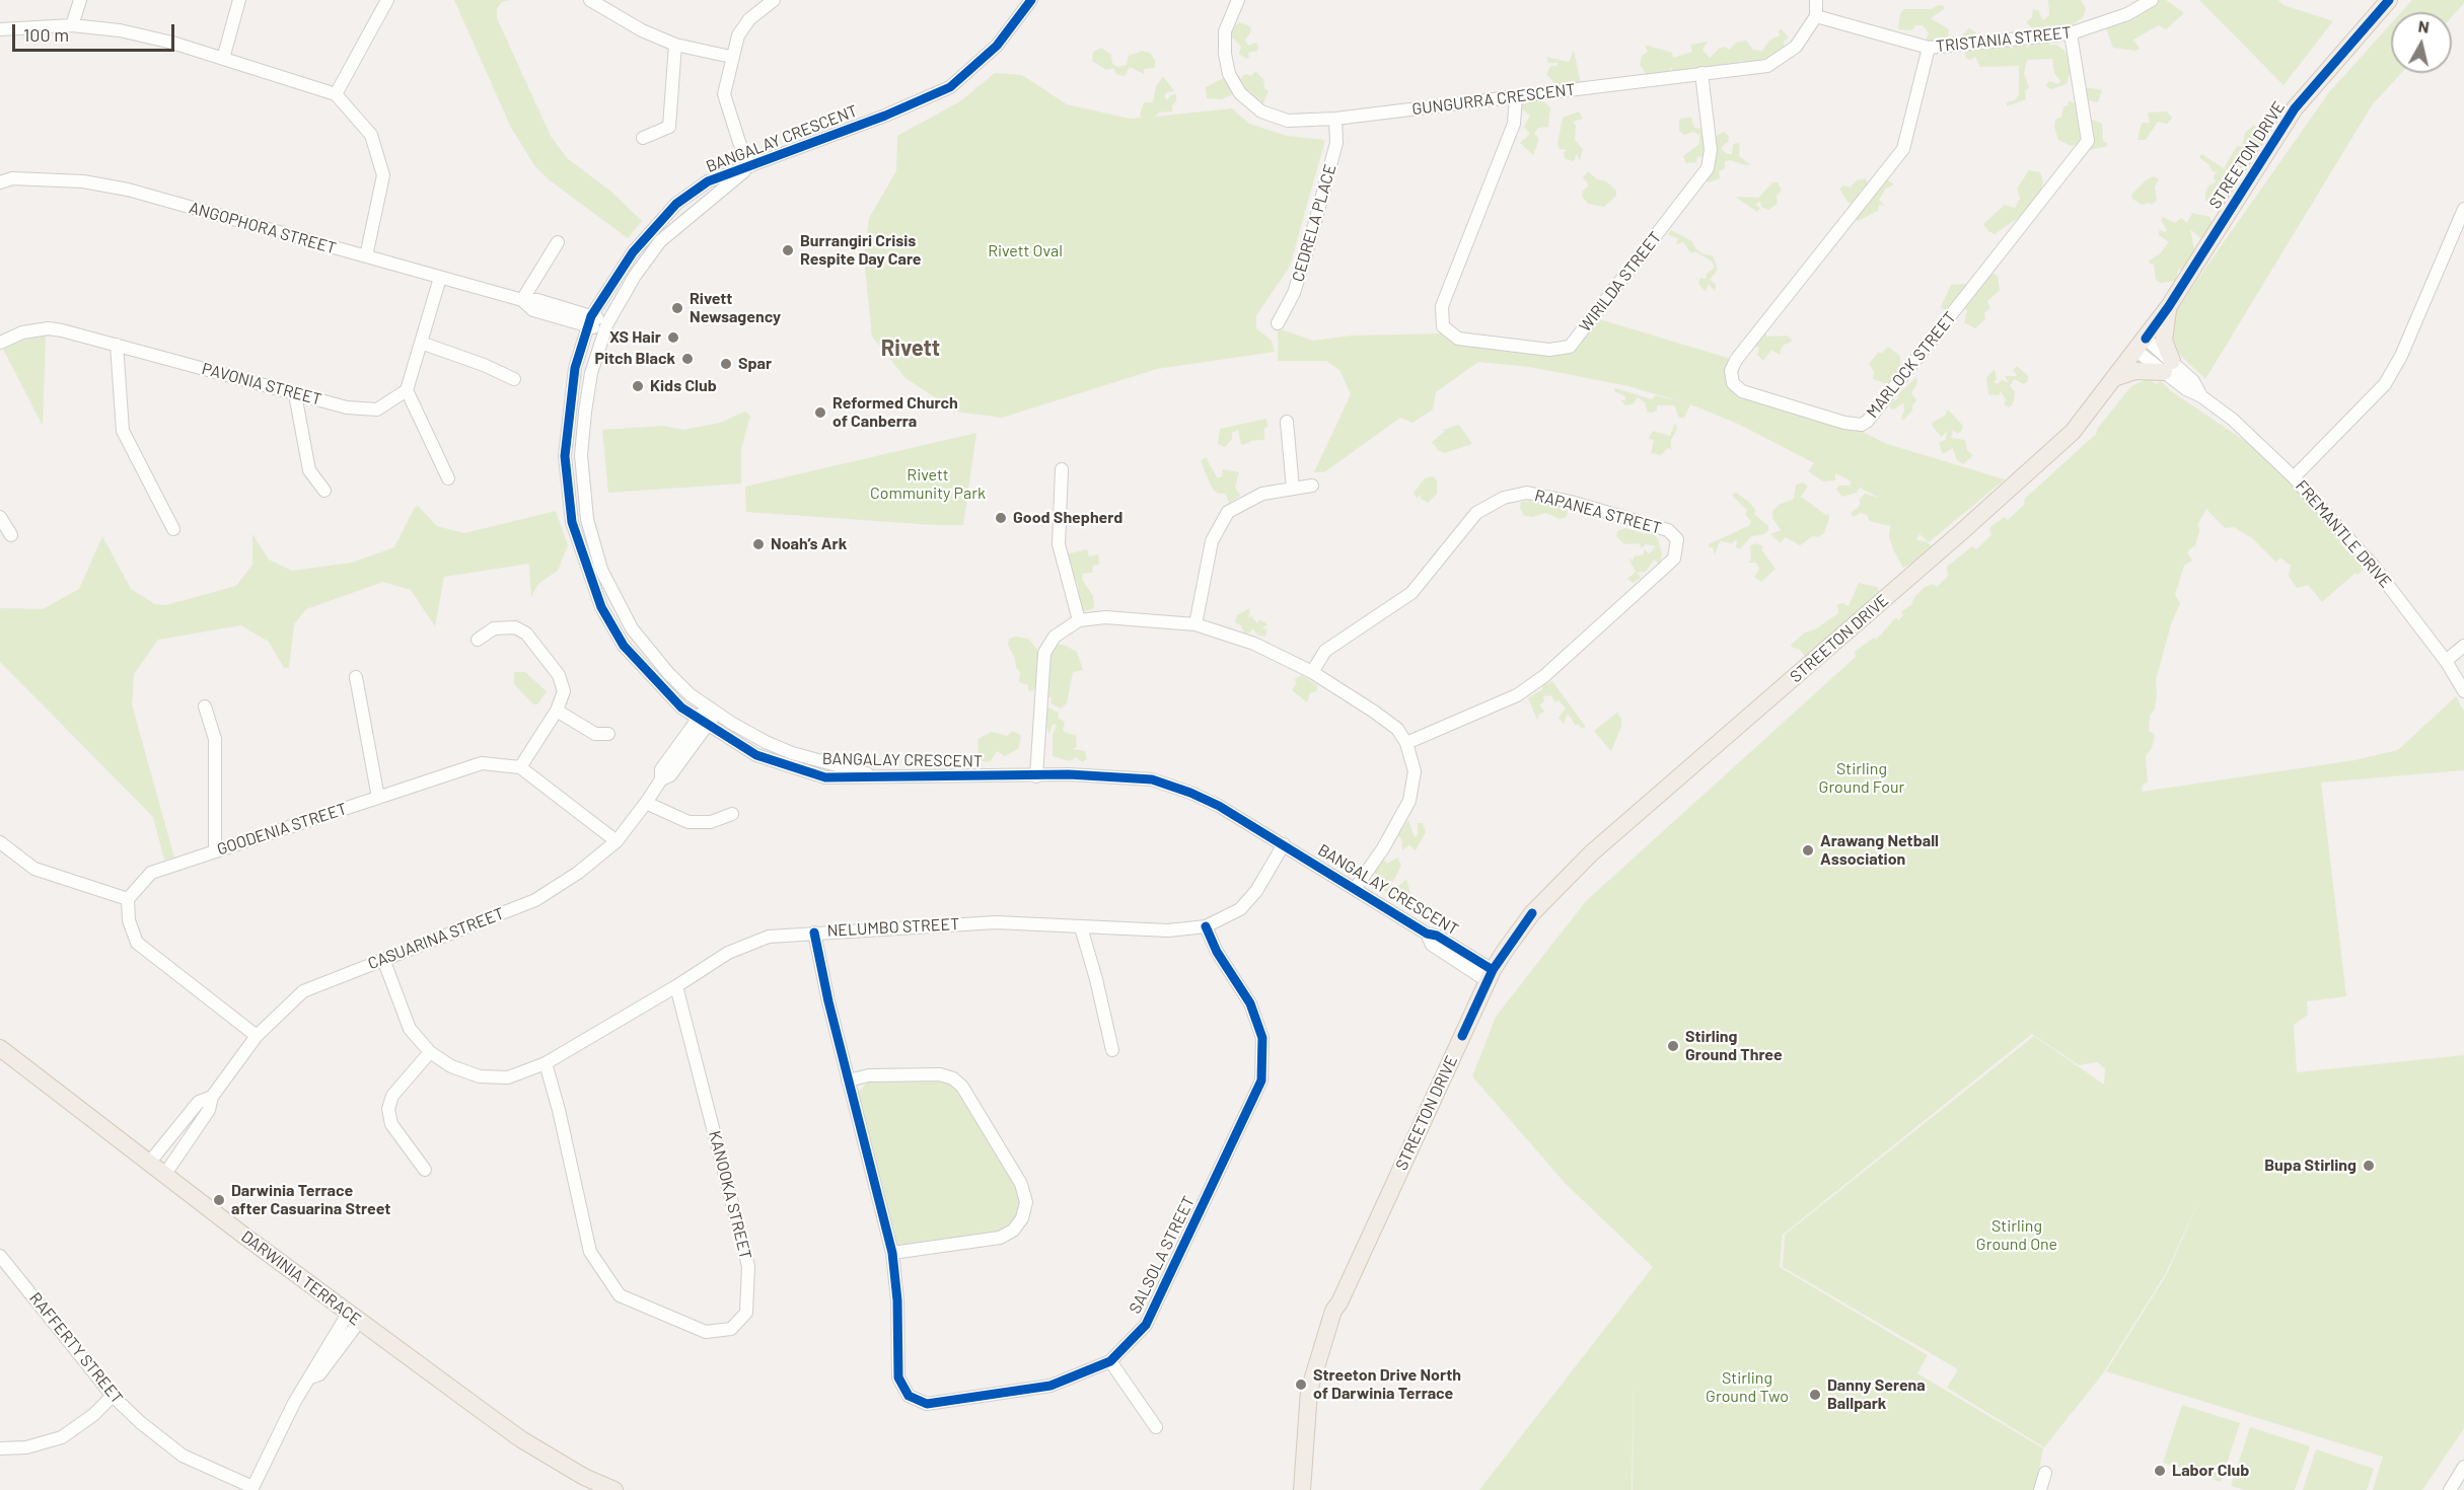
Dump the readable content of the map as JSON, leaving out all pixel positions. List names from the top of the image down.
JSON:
{
  "streets": {
    "main road": ["STREETON DRIVE", "DARWINIA TERRACE"],
    "street": [
      "TRISTANIA STREET",
      "GUNGURRA CRESCENT",
      "BANGALAY CRESCENT",
      "CEDRELA PLACE",
      "ANGOPHORA STREET",
      "WIRILDA STREET",
      "MARLOCK STREET",
      "PAVONIA STREET",
      "RAPANEA STREET",
      "FREMANTLE DRIVE",
      "GOODENIA STREET",
      "NELUMBO STREET",
      "CASUARINA STREET",
      "KANOOKA STREET",
      "SALSOLA STREET",
      "RAFFERTY STREET"
    ]
  },
  "crossings": [
    ["TRISTANIA STREET", "GUNGURRA CRESCENT"],
    ["TRISTANIA STREET", "MARLOCK STREET"],
    ["GUNGURRA CRESCENT", "CEDRELA PLACE"],
    ["GUNGURRA CRESCENT", "WIRILDA STREET"],
    ["BANGALAY CRESCENT", "STREETON DRIVE"],
    ["BANGALAY CRESCENT", "ANGOPHORA STREET"],
    ["BANGALAY CRESCENT", "NELUMBO STREET"],
    ["BANGALAY CRESCENT", "CASUARINA STREET"],
    ["STREETON DRIVE", "FREMANTLE DRIVE"],
    ["NELUMBO STREET", "CASUARINA STREET"],
    ["NELUMBO STREET", "KANOOKA STREET"],
    ["NELUMBO STREET", "SALSOLA STREET"],
    ["CASUARINA STREET", "DARWINIA TERRACE"]
  ],
  "districts": ["Rivett"],
  "parks": [
    "Rivett Oval",
    "Rivett Community Park",
    "Stirling Ground Four",
    "Stirling Ground One",
    "Stirling Ground Two"
  ],
  "places": [
    "Burrangiri Crisis Respite Day Care",
    "Rivett Newsagency",
    "XS Hair",
    "Pitch Black",
    "Spar",
    "Kids Club",
    "Reformed Church of Canberra",
    "Good Shepherd",
    "Noah’s Ark",
    "Arawang Netball Association",
    "Stirling Ground Three",
    "Bupa Stirling",
    "Darwinia Terrace after Casuarina Street",
    "Streeton Drive North of Darwinia Terrace",
    "Danny Serena Ballpark",
    "Labor Club"
  ],
  "scale_bar": "100 m",
  "north": "top"
}
